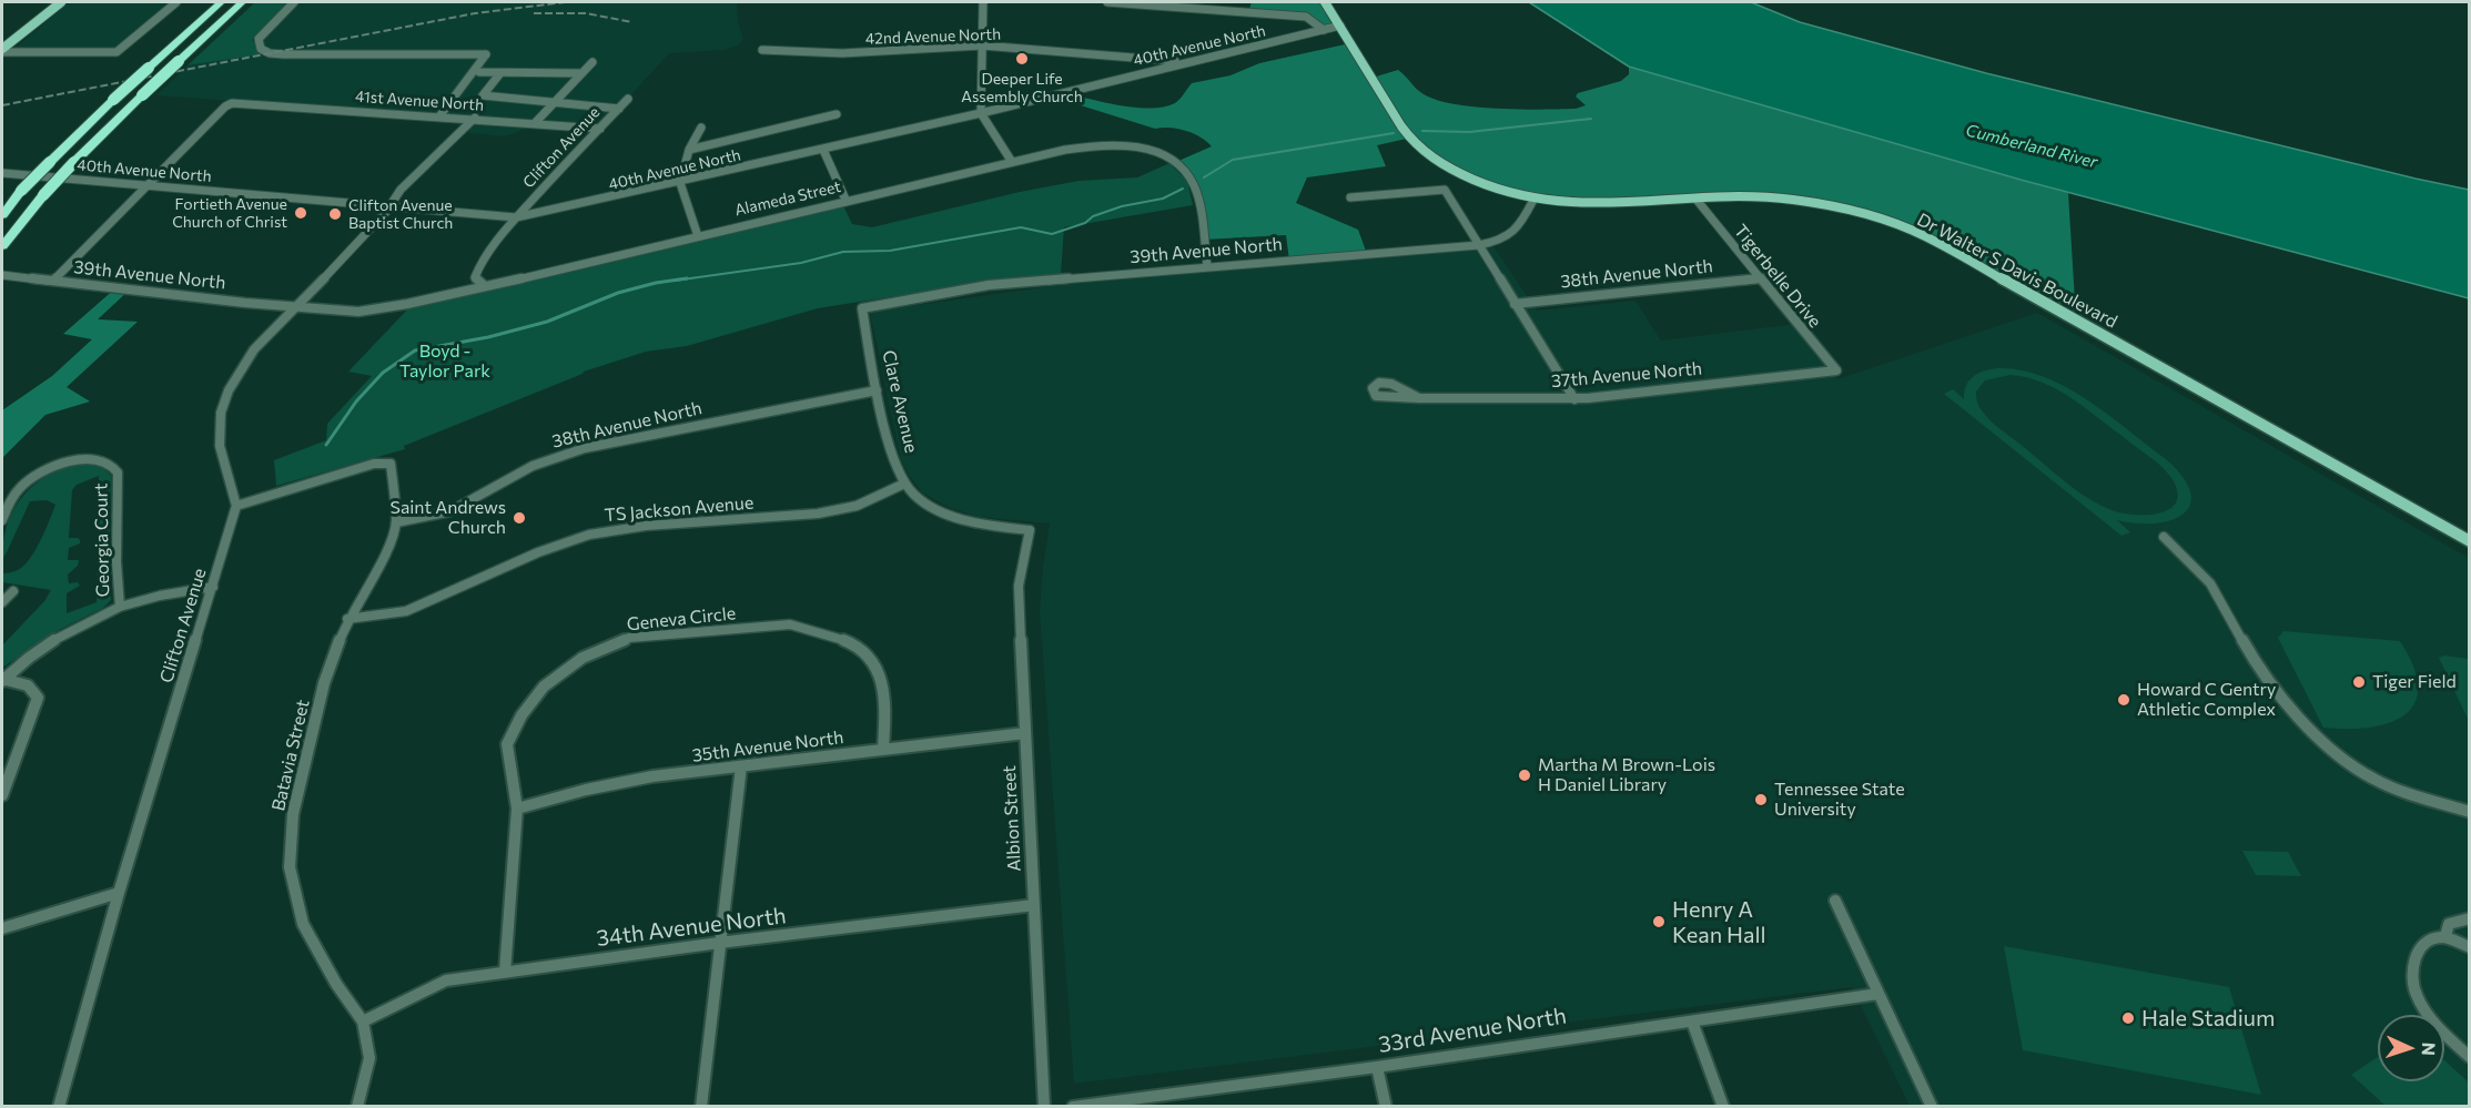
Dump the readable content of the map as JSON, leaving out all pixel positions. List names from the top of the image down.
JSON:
{
  "streets": {
    "main road": ["Dr Walter S Davis Boulevard"],
    "street": [
      "42nd Avenue North",
      "40th Avenue North",
      "41st Avenue North",
      "Clifton Avenue",
      "Alameda Street",
      "39th Avenue North",
      "38th Avenue North",
      "Tigerbelle Drive",
      "37th Avenue North",
      "Clare Avenue",
      "TS Jackson Avenue",
      "Georgia Court",
      "Geneva Circle",
      "35th Avenue North",
      "Batavia Street",
      "Albion Street",
      "34th Avenue North",
      "33rd Avenue North"
    ]
  },
  "crossings": [
    ["42nd Avenue North", "40th Avenue North"],
    ["40th Avenue North", "41st Avenue North"],
    ["40th Avenue North", "Clifton Avenue"],
    ["40th Avenue North", "Dr Walter S Davis Boulevard"],
    ["41st Avenue North", "Clifton Avenue"],
    ["Clifton Avenue", "Alameda Street"],
    ["Clifton Avenue", "Georgia Court"],
    ["Clifton Avenue", "Batavia Street"],
    ["Alameda Street", "39th Avenue North"],
    ["39th Avenue North", "Dr Walter S Davis Boulevard"],
    ["39th Avenue North", "Clare Avenue"],
    ["Dr Walter S Davis Boulevard", "Tigerbelle Drive"],
    ["38th Avenue North", "Tigerbelle Drive"],
    ["38th Avenue North", "Clare Avenue"],
    ["38th Avenue North", "Batavia Street"],
    ["Tigerbelle Drive", "37th Avenue North"],
    ["Clare Avenue", "TS Jackson Avenue"],
    ["Clare Avenue", "Albion Street"],
    ["TS Jackson Avenue", "Batavia Street"],
    ["Geneva Circle", "35th Avenue North"],
    ["Geneva Circle", "34th Avenue North"],
    ["35th Avenue North", "Albion Street"],
    ["Batavia Street", "34th Avenue North"],
    ["Albion Street", "34th Avenue North"]
  ],
  "water": ["Cumberland River"],
  "parks": ["Boyd - Taylor Park"],
  "places": [
    "Deeper Life Assembly Church",
    "Fortieth Avenue Church of Christ",
    "Clifton Avenue Baptist Church",
    "Saint Andrews Church",
    "Tiger Field",
    "Howard C Gentry Athletic Complex",
    "Martha M Brown-Lois H Daniel Library",
    "Tennessee State University",
    "Henry A Kean Hall",
    "Hale Stadium"
  ],
  "north": "right"
}
